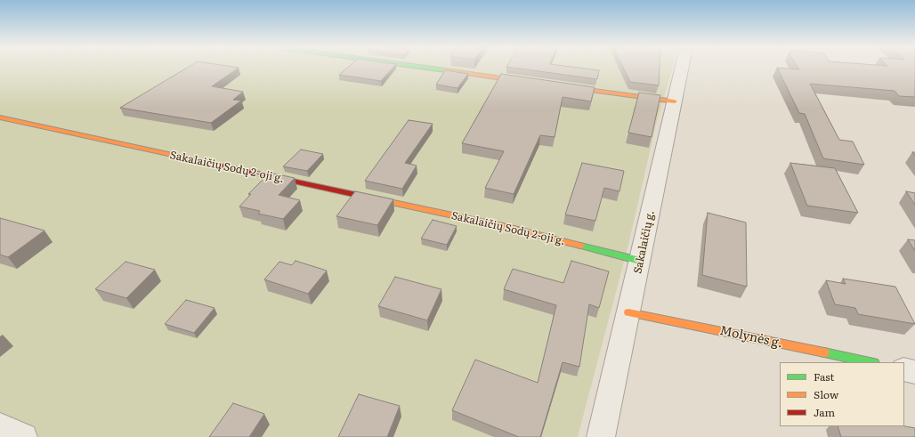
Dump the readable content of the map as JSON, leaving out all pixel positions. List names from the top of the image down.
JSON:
{
  "streets": {
    "street": ["Sakalaičių Sodų 2-oji g.", "Sakalaičių g.", "Molynės g."]
  },
  "crossings": [
    ["Sakalaičių Sodų 2-oji g.", "Sakalaičių g."],
    ["Sakalaičių g.", "Molynės g."]
  ],
  "legend": ["Fast", "Slow", "Jam"]
}
